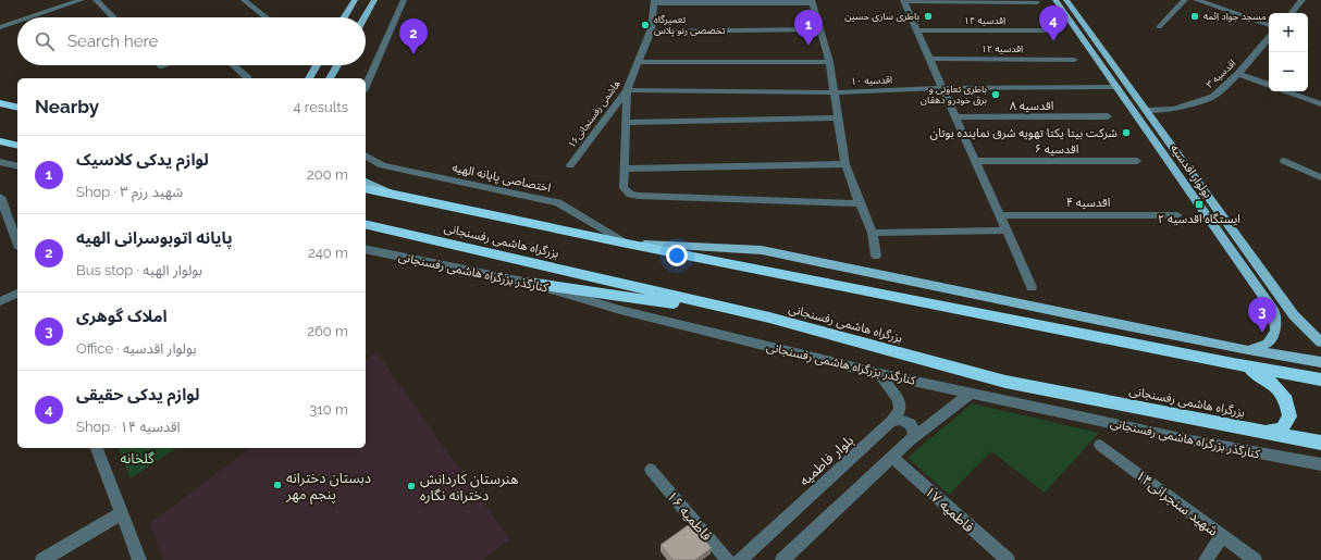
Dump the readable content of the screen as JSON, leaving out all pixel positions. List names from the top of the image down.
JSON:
{
  "streets": {
    "highway": ["بزرگراه هاشمی رفسنجانی"],
    "main road": ["بولوار اقدسیه"],
    "street": [
      "اقدسیه ۱۴",
      "اقدسیه ۱۲",
      "اقدسیه ۳",
      "اقدسیه ۱۰",
      "اقدسیه ۸",
      "هاشمی رفسنجانی۱۶",
      "اقدسیه ۶",
      "اختصاصی پایانه الهیه",
      "اقدسیه ۴",
      "کنارگذر بزرگراه هاشمی رفسنجانی",
      "بلوار فاطمیه",
      "شهید سنجرانی۱۴",
      "فاطمیه ۱۷",
      "فاطمیه ۱۶"
    ]
  },
  "crossings": [
    ["اقدسیه ۳", "بولوار اقدسیه"],
    ["اقدسیه ۱۰", "هاشمی رفسنجانی۱۶"],
    ["اقدسیه ۱۰", "بولوار اقدسیه"],
    ["اختصاصی پایانه الهیه", "بزرگراه هاشمی رفسنجانی"],
    ["کنارگذر بزرگراه هاشمی رفسنجانی", "بلوار فاطمیه"]
  ],
  "parks": ["گلخانه"],
  "places": {
    "other": [
      "باطری سازی حسین",
      "مسجد جواد ائمه",
      "تعمیرگاه تخصصی رنو پلاس",
      "باطری تعاونی و برق خودرو دهقان",
      "شرکت بیتا یکتا تهویه شرق نماینده بوتان",
      "دبستان دخترانه پنجم مهر",
      "هنرستان کاردانش دخترانه نگاره"
    ],
    "transit": ["ایستگاه اقدسیه ۲"]
  },
  "page": {
    "pins": [
      "4",
      "1",
      "2",
      "3"
    ],
    "map_buttons": ["+", "−"],
    "search": "Search here",
    "heading": ["Nearby", "4 results"],
    "list": [
      {
        "mark": "1",
        "name": "لوازم یدکی کلاسیک",
        "note": "Shop · شهید رزم ۳",
        "value": "200 m"
      },
      {
        "mark": "2",
        "name": "پایانه اتوبوسرانی الهیه",
        "note": "Bus stop · بولوار الهیه",
        "value": "240 m"
      },
      {
        "mark": "3",
        "name": "املاک گوهری",
        "note": "Office · بولوار اقدسیه",
        "value": "260 m"
      },
      {
        "mark": "4",
        "name": "لوازم یدکی حقیقی",
        "note": "Shop · اقدسیه ۱۴",
        "value": "310 m"
      }
    ]
  }
}
